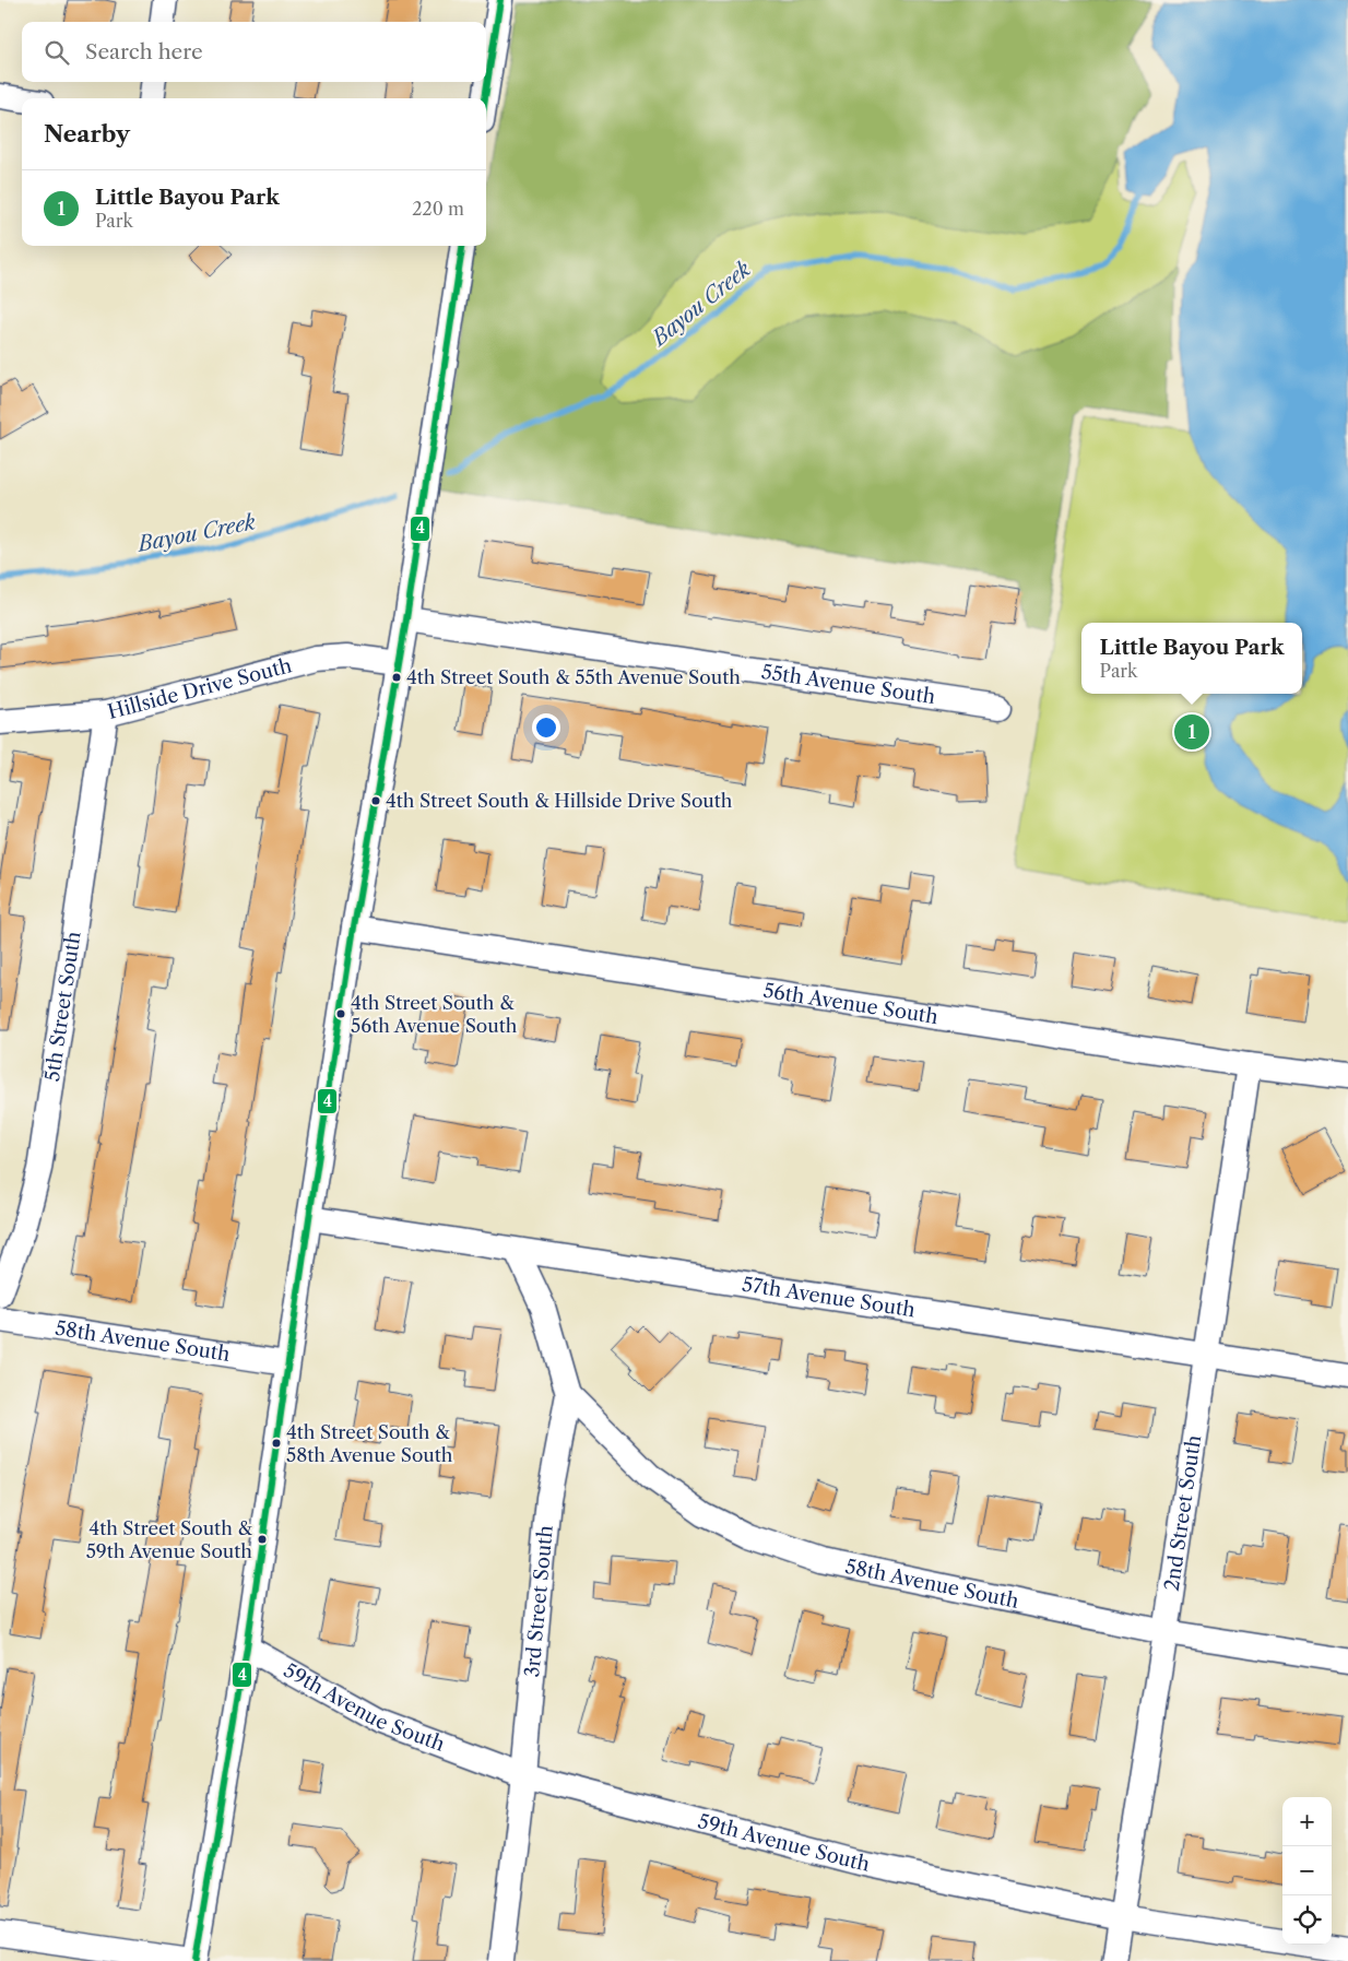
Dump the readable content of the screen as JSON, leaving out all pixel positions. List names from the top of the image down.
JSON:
{
  "streets": {
    "street": [
      "55th Avenue South",
      "Hillside Drive South",
      "56th Avenue South",
      "5th Street South",
      "57th Avenue South",
      "58th Avenue South",
      "2nd Street South",
      "3rd Street South",
      "59th Avenue South"
    ]
  },
  "crossings": [
    ["Hillside Drive South", "5th Street South"],
    ["56th Avenue South", "2nd Street South"],
    ["57th Avenue South", "2nd Street South"],
    ["57th Avenue South", "3rd Street South"],
    ["58th Avenue South", "2nd Street South"],
    ["58th Avenue South", "3rd Street South"],
    ["2nd Street South", "59th Avenue South"],
    ["3rd Street South", "59th Avenue South"]
  ],
  "water": ["Bayou Creek"],
  "places": [
    "4th Street South & 55th Avenue South",
    "4th Street South & Hillside Drive South",
    "4th Street South & 56th Avenue South",
    "4th Street South & 58th Avenue South",
    "4th Street South & 59th Avenue South"
  ],
  "lines": ["transit line 4"],
  "page": {
    "search": "Search here",
    "heading": "Nearby",
    "list": [
      {
        "mark": "1",
        "name": "Little Bayou Park",
        "note": "Park",
        "value": "220 m"
      }
    ],
    "popup": ["Little Bayou Park", "Park"],
    "pins": "1",
    "map_buttons": ["+", "−"]
  }
}
